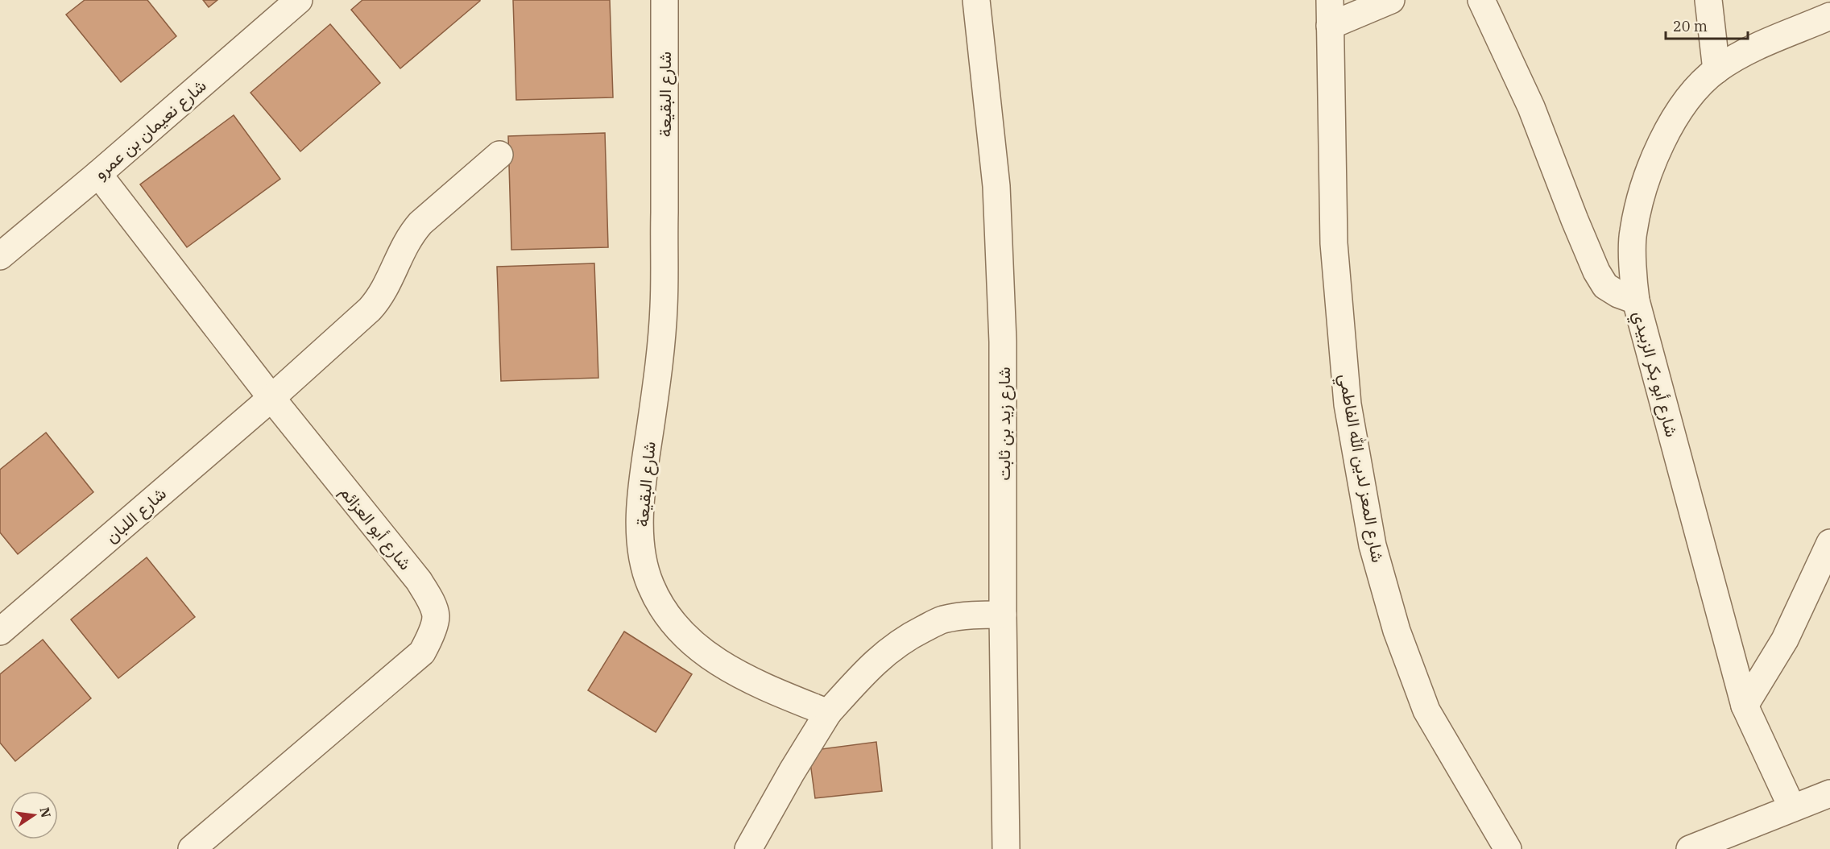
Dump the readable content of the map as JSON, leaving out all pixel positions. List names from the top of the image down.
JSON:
{
  "streets": {
    "street": [
      "شارع البقيعة",
      "شارع نعيمان بن عمرو",
      "شارع أبو بكر الزبيدي",
      "شارع زيد بن ثابت",
      "شارع المعز لدين الله الفاطمي",
      "شارع اللبان",
      "شارع أبو العزائم"
    ]
  },
  "crossings": [
    ["شارع نعيمان بن عمرو", "شارع أبو العزائم"],
    ["شارع اللبان", "شارع أبو العزائم"]
  ],
  "scale_bar": "20 m",
  "north": "right"
}
